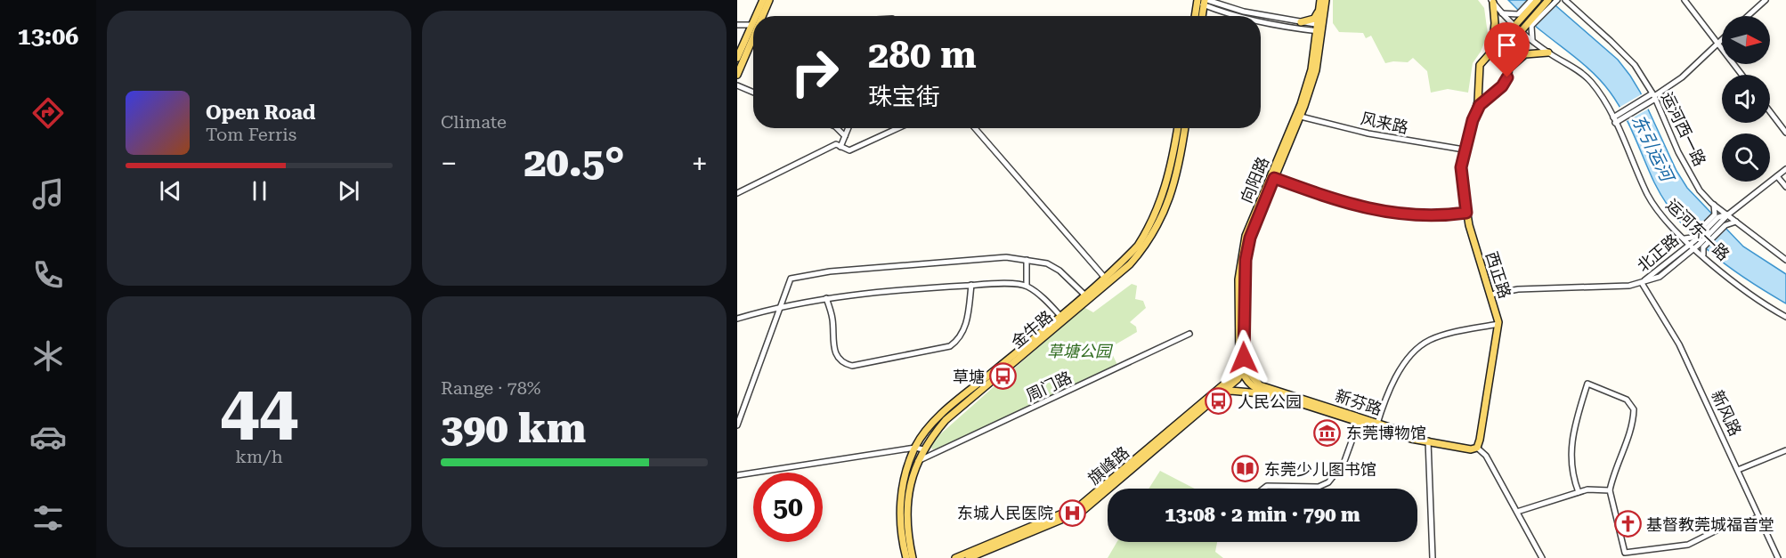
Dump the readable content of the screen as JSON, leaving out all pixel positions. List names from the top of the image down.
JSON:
{
  "streets": {
    "main road": [
      "向阳路",
      "西正路",
      "金牛路",
      "新芬路",
      "旗峰路"
    ],
    "street": [
      "风来路",
      "运河西一路",
      "运河东一路",
      "北正路",
      "周门路",
      "新风路"
    ]
  },
  "crossings": [
    ["风来路", "向阳路"],
    ["风来路", "西正路"],
    ["运河东一路", "北正路"],
    ["运河东一路", "西正路"],
    ["北正路", "新风路"],
    ["西正路", "新芬路"],
    ["金牛路", "周门路"]
  ],
  "water": ["东引运河"],
  "parks": ["草塘公园"],
  "places": {
    "bus stop": ["草塘", "人民公园"],
    "museum": ["东莞博物馆"],
    "library": ["东莞少儿图书馆"],
    "hospital": ["东城人民医院"],
    "church": ["基督教莞城福音堂"]
  },
  "north": "right",
  "page": {
    "tabs": "13:06",
    "tile": [
      "Climate",
      ["44", "km/h"],
      ["Range · 78%", "390 km"]
    ],
    "turn": ["280 m", "珠宝街"],
    "song": ["Open Road", "Tom Ferris"],
    "heat": ["−", "20.5°", "+"],
    "limit": "50",
    "trip": "13:08 · 2 min · 790 m"
  }
}
